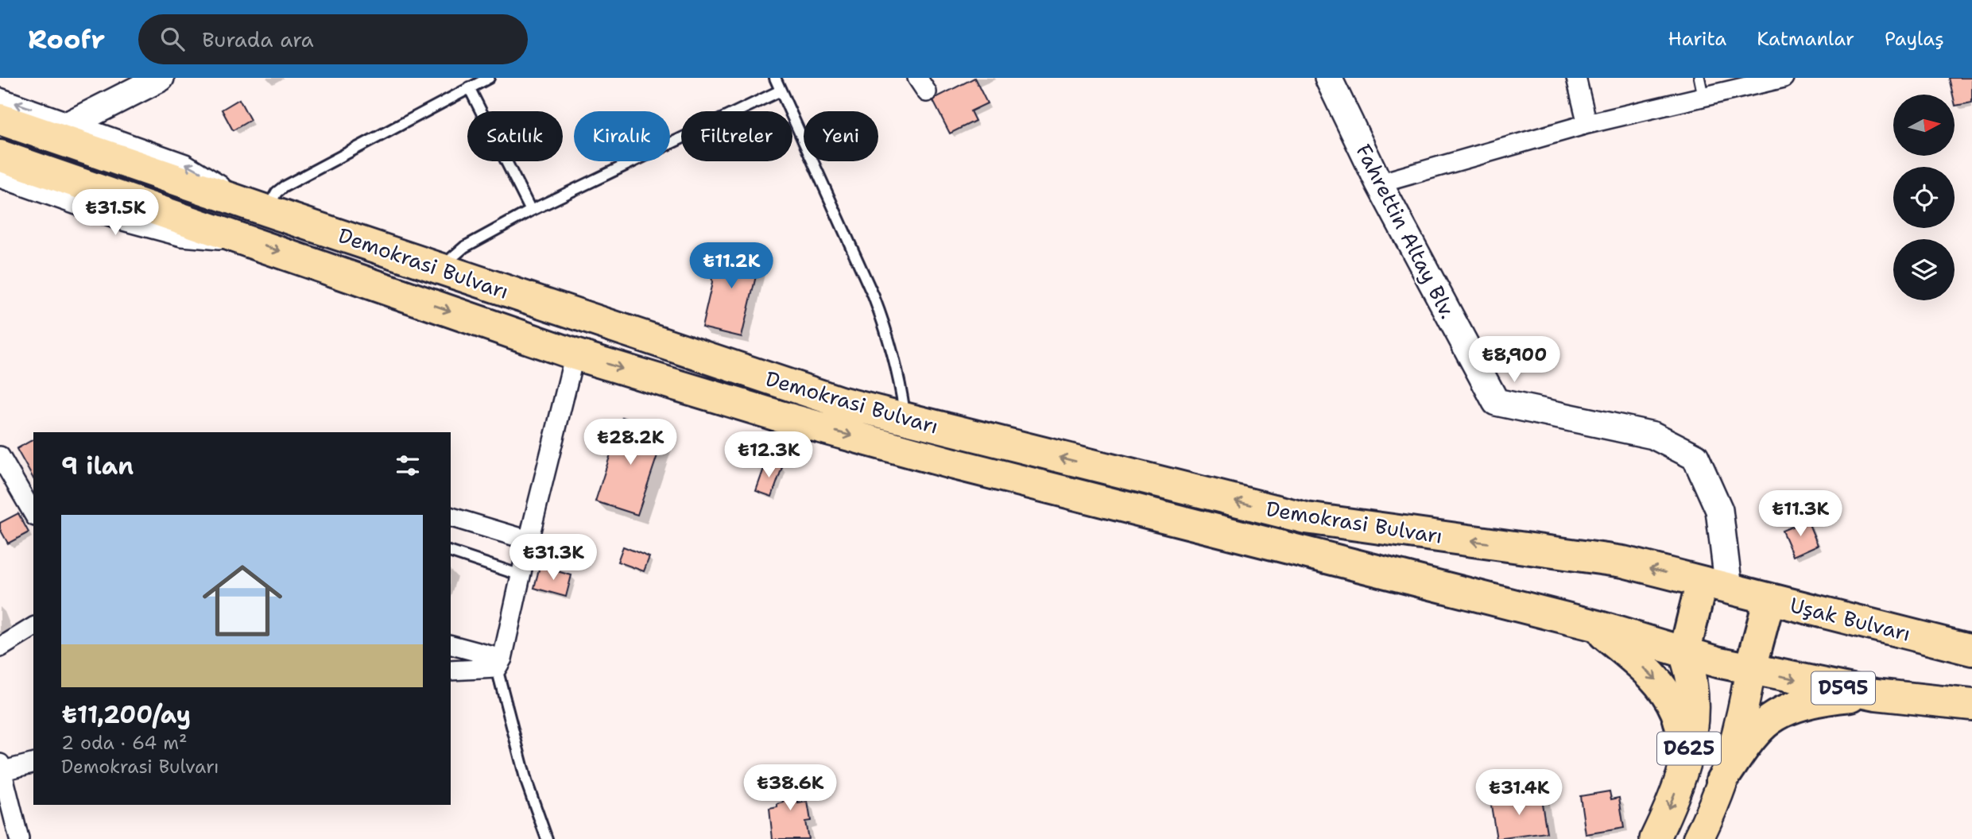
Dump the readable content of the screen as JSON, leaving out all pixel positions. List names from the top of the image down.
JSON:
{
  "streets": {
    "highway": ["Demokrasi Bulvarı", "Uşak Bulvarı", "D595"],
    "main road": ["D625"],
    "street": ["Fahrettin Altay Blv."]
  },
  "crossings": [
    ["Fahrettin Altay Blv.", "Demokrasi Bulvarı"],
    ["Fahrettin Altay Blv.", "Uşak Bulvarı"],
    ["Demokrasi Bulvarı", "Uşak Bulvarı"],
    ["Demokrasi Bulvarı", "D595"],
    ["Demokrasi Bulvarı", "D625"],
    ["D595", "D625"]
  ],
  "north": "right",
  "page": {
    "header": "Roofr",
    "search": "Burada ara",
    "nav": ["Harita", "Katmanlar", "Paylaş"],
    "chip": [
      "Satılık",
      "Kiralık",
      "Filtreler",
      "Yeni"
    ],
    "price": [
      "₺31.5K",
      "₺11.2K",
      "₺8,900",
      "₺28.2K",
      "₺12.3K",
      "₺11.3K",
      "₺31.3K",
      "₺38.6K",
      "₺31.4K"
    ],
    "heading": "9 ilan",
    "list": [
      {
        "name": "₺11,200/ay",
        "note": "2 oda · 64 m² · Demokrasi Bulvarı"
      }
    ]
  }
}
